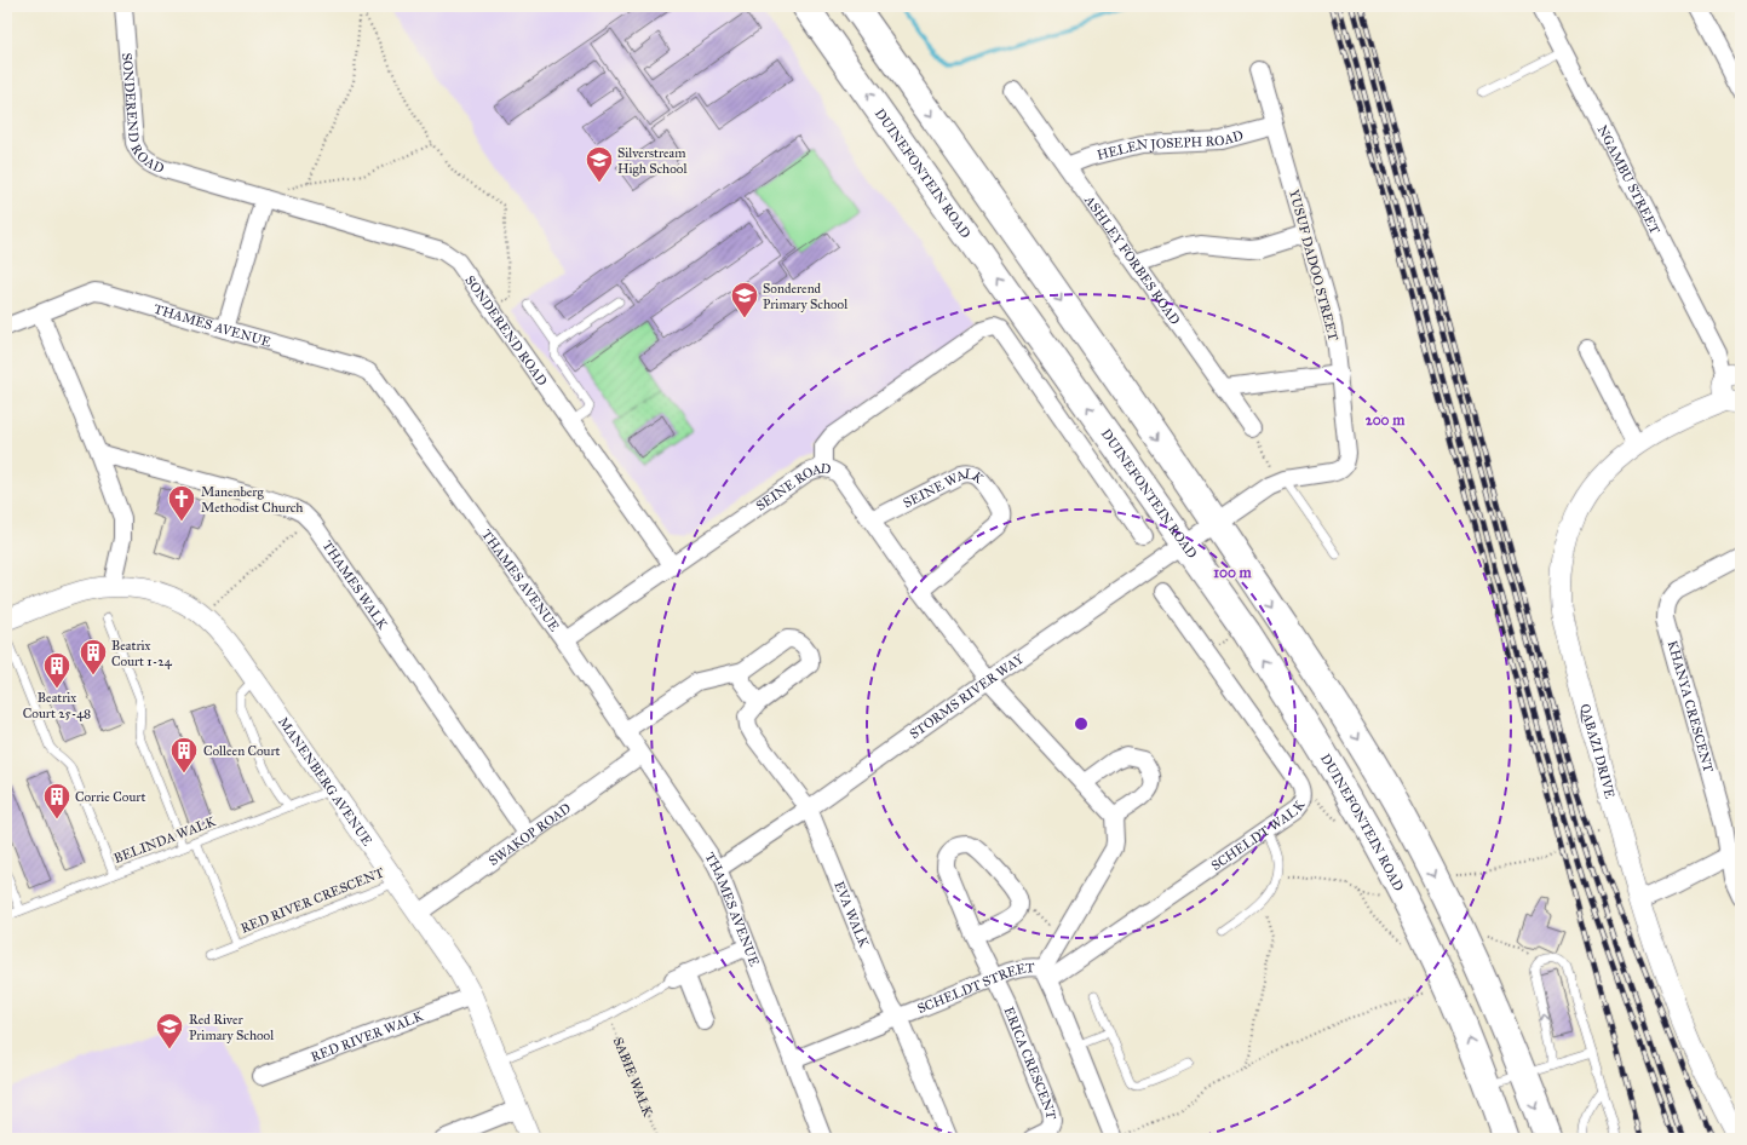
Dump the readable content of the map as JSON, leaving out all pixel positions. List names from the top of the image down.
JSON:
{
  "streets": {
    "main road": ["DUINEFONTEIN ROAD"],
    "street": [
      "SONDEREND ROAD",
      "HELEN JOSEPH ROAD",
      "NGAMBU STREET",
      "ASHLEY FORBES ROAD",
      "YUSUF DADOO STREET",
      "THAMES AVENUE",
      "SEINE ROAD",
      "SEINE WALK",
      "THAMES WALK",
      "STORMS RIVER WAY",
      "KHANYA CRESCENT",
      "QABAZI DRIVE",
      "MANENBERG AVENUE",
      "SWAKOP ROAD",
      "SCHELDT WALK",
      "EVA WALK",
      "SCHELDT STREET",
      "RED RIVER WALK",
      "ERICA CRESCENT"
    ],
    "lane": ["BELINDA WALK", "RED RIVER CRESCENT"],
    "path": ["SABIE WALK"]
  },
  "crossings": [
    ["SONDEREND ROAD", "SEINE ROAD"],
    ["HELEN JOSEPH ROAD", "ASHLEY FORBES ROAD"],
    ["HELEN JOSEPH ROAD", "YUSUF DADOO STREET"],
    ["DUINEFONTEIN ROAD", "STORMS RIVER WAY"],
    ["NGAMBU STREET", "QABAZI DRIVE"],
    ["YUSUF DADOO STREET", "STORMS RIVER WAY"],
    ["THAMES AVENUE", "SEINE ROAD"],
    ["THAMES AVENUE", "STORMS RIVER WAY"],
    ["THAMES AVENUE", "SWAKOP ROAD"],
    ["THAMES AVENUE", "SCHELDT STREET"],
    ["SEINE ROAD", "SEINE WALK"],
    ["SEINE ROAD", "STORMS RIVER WAY"],
    ["THAMES WALK", "SWAKOP ROAD"],
    ["STORMS RIVER WAY", "EVA WALK"],
    ["MANENBERG AVENUE", "SWAKOP ROAD"],
    ["MANENBERG AVENUE", "BELINDA WALK"],
    ["MANENBERG AVENUE", "RED RIVER CRESCENT"],
    ["MANENBERG AVENUE", "RED RIVER WALK"],
    ["SCHELDT WALK", "SCHELDT STREET"],
    ["BELINDA WALK", "RED RIVER CRESCENT"],
    ["EVA WALK", "SCHELDT STREET"],
    ["SCHELDT STREET", "ERICA CRESCENT"]
  ],
  "places": {
    "school or university": ["Silverstream High School", "Sonderend Primary School", "Red River Primary School"],
    "church": ["Manenberg Methodist Church"],
    "building": [
      "Beatrix Court 1-24",
      "Beatrix Court 25-48",
      "Colleen Court",
      "Corrie Court"
    ]
  },
  "rings": ["200 m", "100 m"]
}
